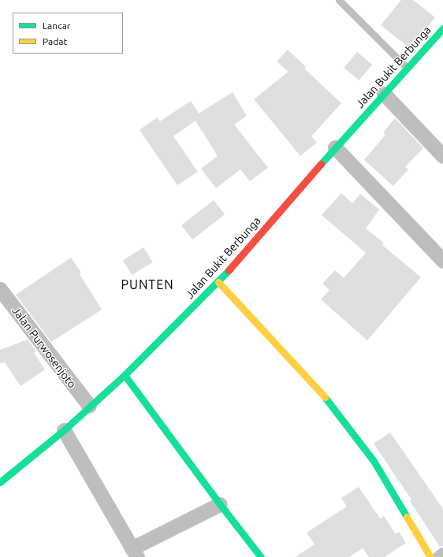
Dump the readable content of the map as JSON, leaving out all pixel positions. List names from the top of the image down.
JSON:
{
  "streets": {
    "main road": ["Jalan Bukit Berbunga"],
    "street": ["Jalan Purwosenjoto"]
  },
  "crossings": [
    ["Jalan Bukit Berbunga", "Jalan Purwosenjoto"]
  ],
  "districts": ["PUNTEN"],
  "legend": ["Lancar", "Padat"]
}
